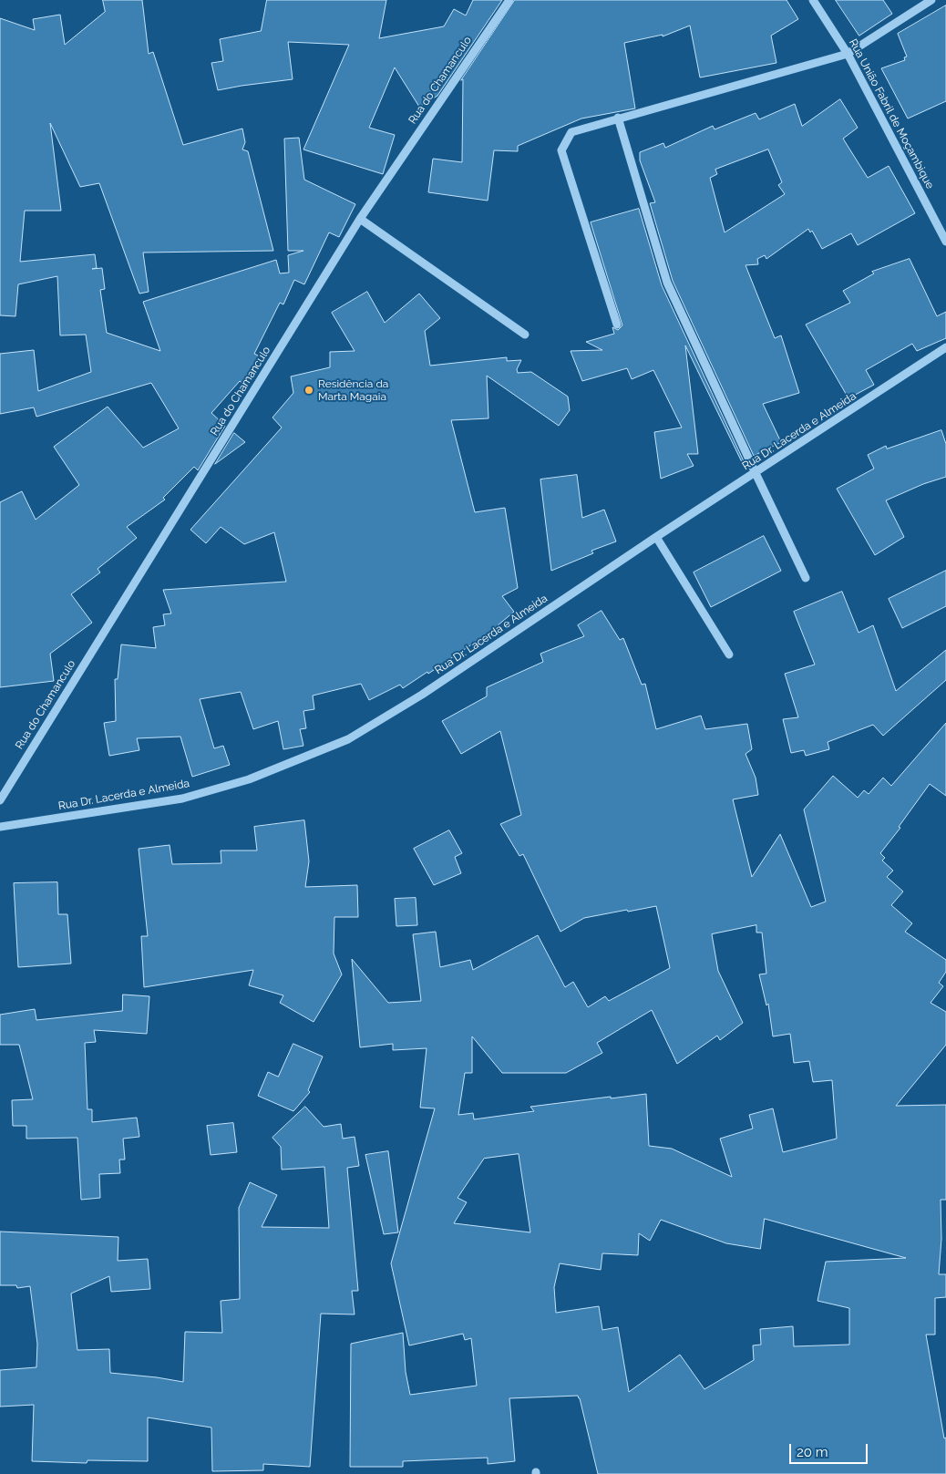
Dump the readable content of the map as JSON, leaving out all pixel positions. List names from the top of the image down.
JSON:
{
  "streets": {
    "street": ["Rua do Chamanculo", "Rua União Fabril de Moçambique", "Rua Dr. Lacerda e Almeida"]
  },
  "places": ["Residência da Marta Magaia"],
  "scale_bar": "20 m"
}
